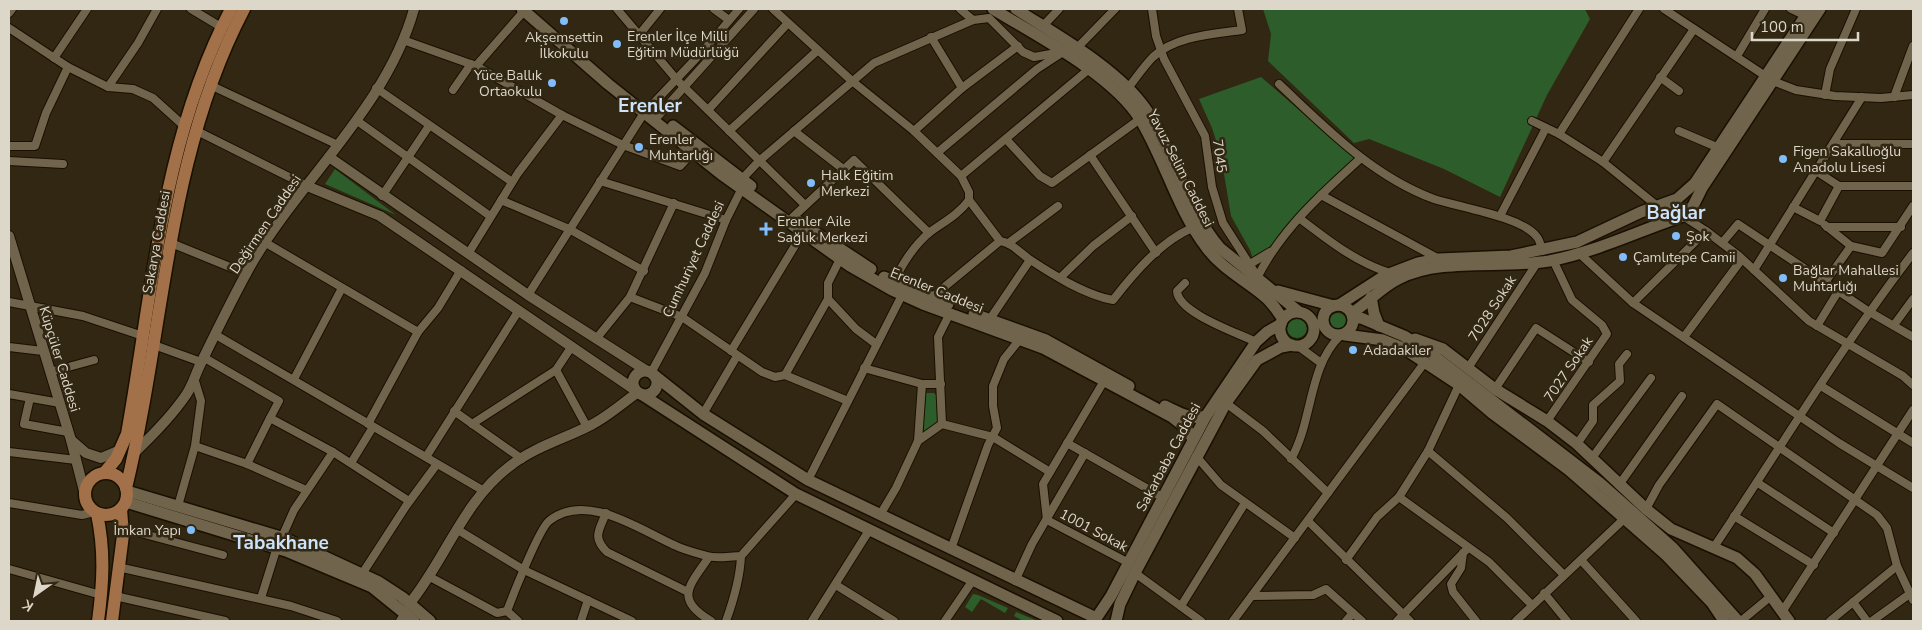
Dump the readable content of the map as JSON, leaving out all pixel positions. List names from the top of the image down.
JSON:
{
  "streets": {
    "main road": [
      "Yavuz Selim Caddesi",
      "Sakarya Caddesi",
      "Erenler Caddesi",
      "Sakarbaba Caddesi"
    ],
    "street": [
      "7045",
      "Değirmen Caddesi",
      "Cumhuriyet Caddesi",
      "7028 Sokak",
      "Küpçüler Caddesi",
      "7027 Sokak",
      "1001 Sokak"
    ]
  },
  "crossings": [
    ["7045", "Yavuz Selim Caddesi"],
    ["Yavuz Selim Caddesi", "Sakarbaba Caddesi"],
    ["Değirmen Caddesi", "Sakarya Caddesi"],
    ["Sakarya Caddesi", "Küpçüler Caddesi"],
    ["Cumhuriyet Caddesi", "Erenler Caddesi"],
    ["Erenler Caddesi", "Sakarbaba Caddesi"],
    ["Sakarbaba Caddesi", "1001 Sokak"]
  ],
  "districts": ["Erenler", "Bağlar", "Tabakhane"],
  "places": {
    "other": [
      "Akşemsettin İlkokulu",
      "Erenler İlçe Milli Eğitim Müdürlüğü",
      "Yüce Ballık Ortaokulu",
      "Erenler Muhtarlığı",
      "Figen Sakallıoğlu Anadolu Lisesi",
      "Halk Eğitim Merkezi",
      "Şok",
      "Çamlıtepe Camii",
      "Bağlar Mahallesi Muhtarlığı",
      "Adadakiler",
      "İmkan Yapı"
    ],
    "health": ["Erenler Aile Sağlık Merkezi"]
  },
  "scale_bar": "100 m",
  "north": "bottom left"
}
